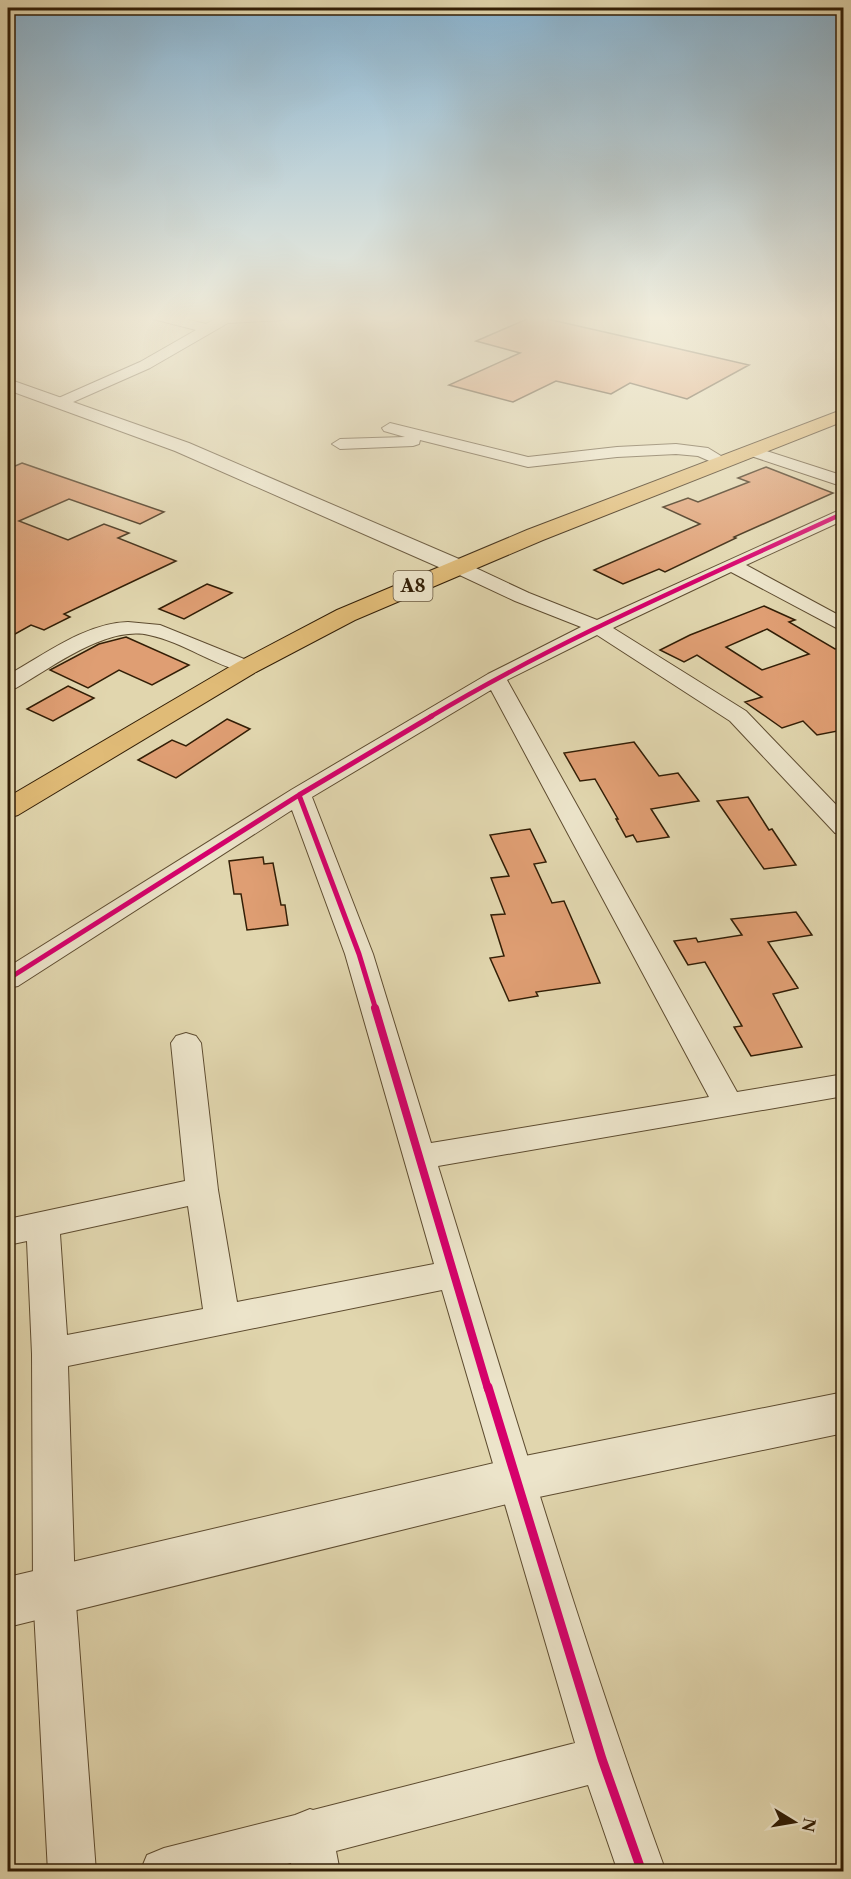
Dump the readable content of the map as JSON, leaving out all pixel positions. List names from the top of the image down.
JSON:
{
  "streets": {
    "main road": ["A8"]
  },
  "north": "right"
}
